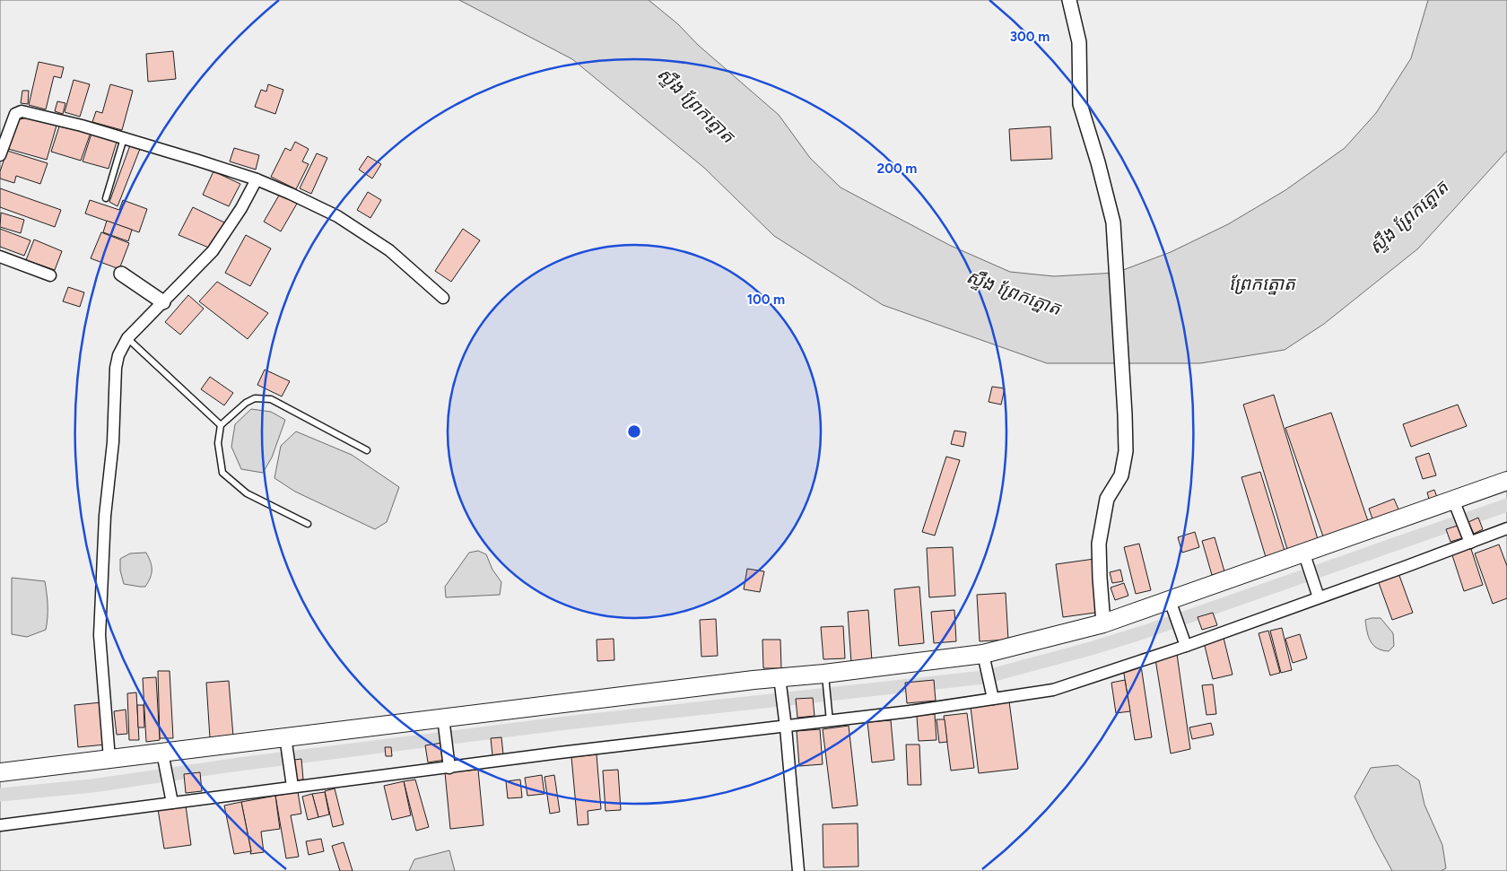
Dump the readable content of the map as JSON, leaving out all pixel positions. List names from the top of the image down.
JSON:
{
  "water": ["ស្ទឹង ព្រែកត្នោត", "ព្រែកត្នោត"],
  "rings": ["300 m", "200 m", "100 m"]
}
